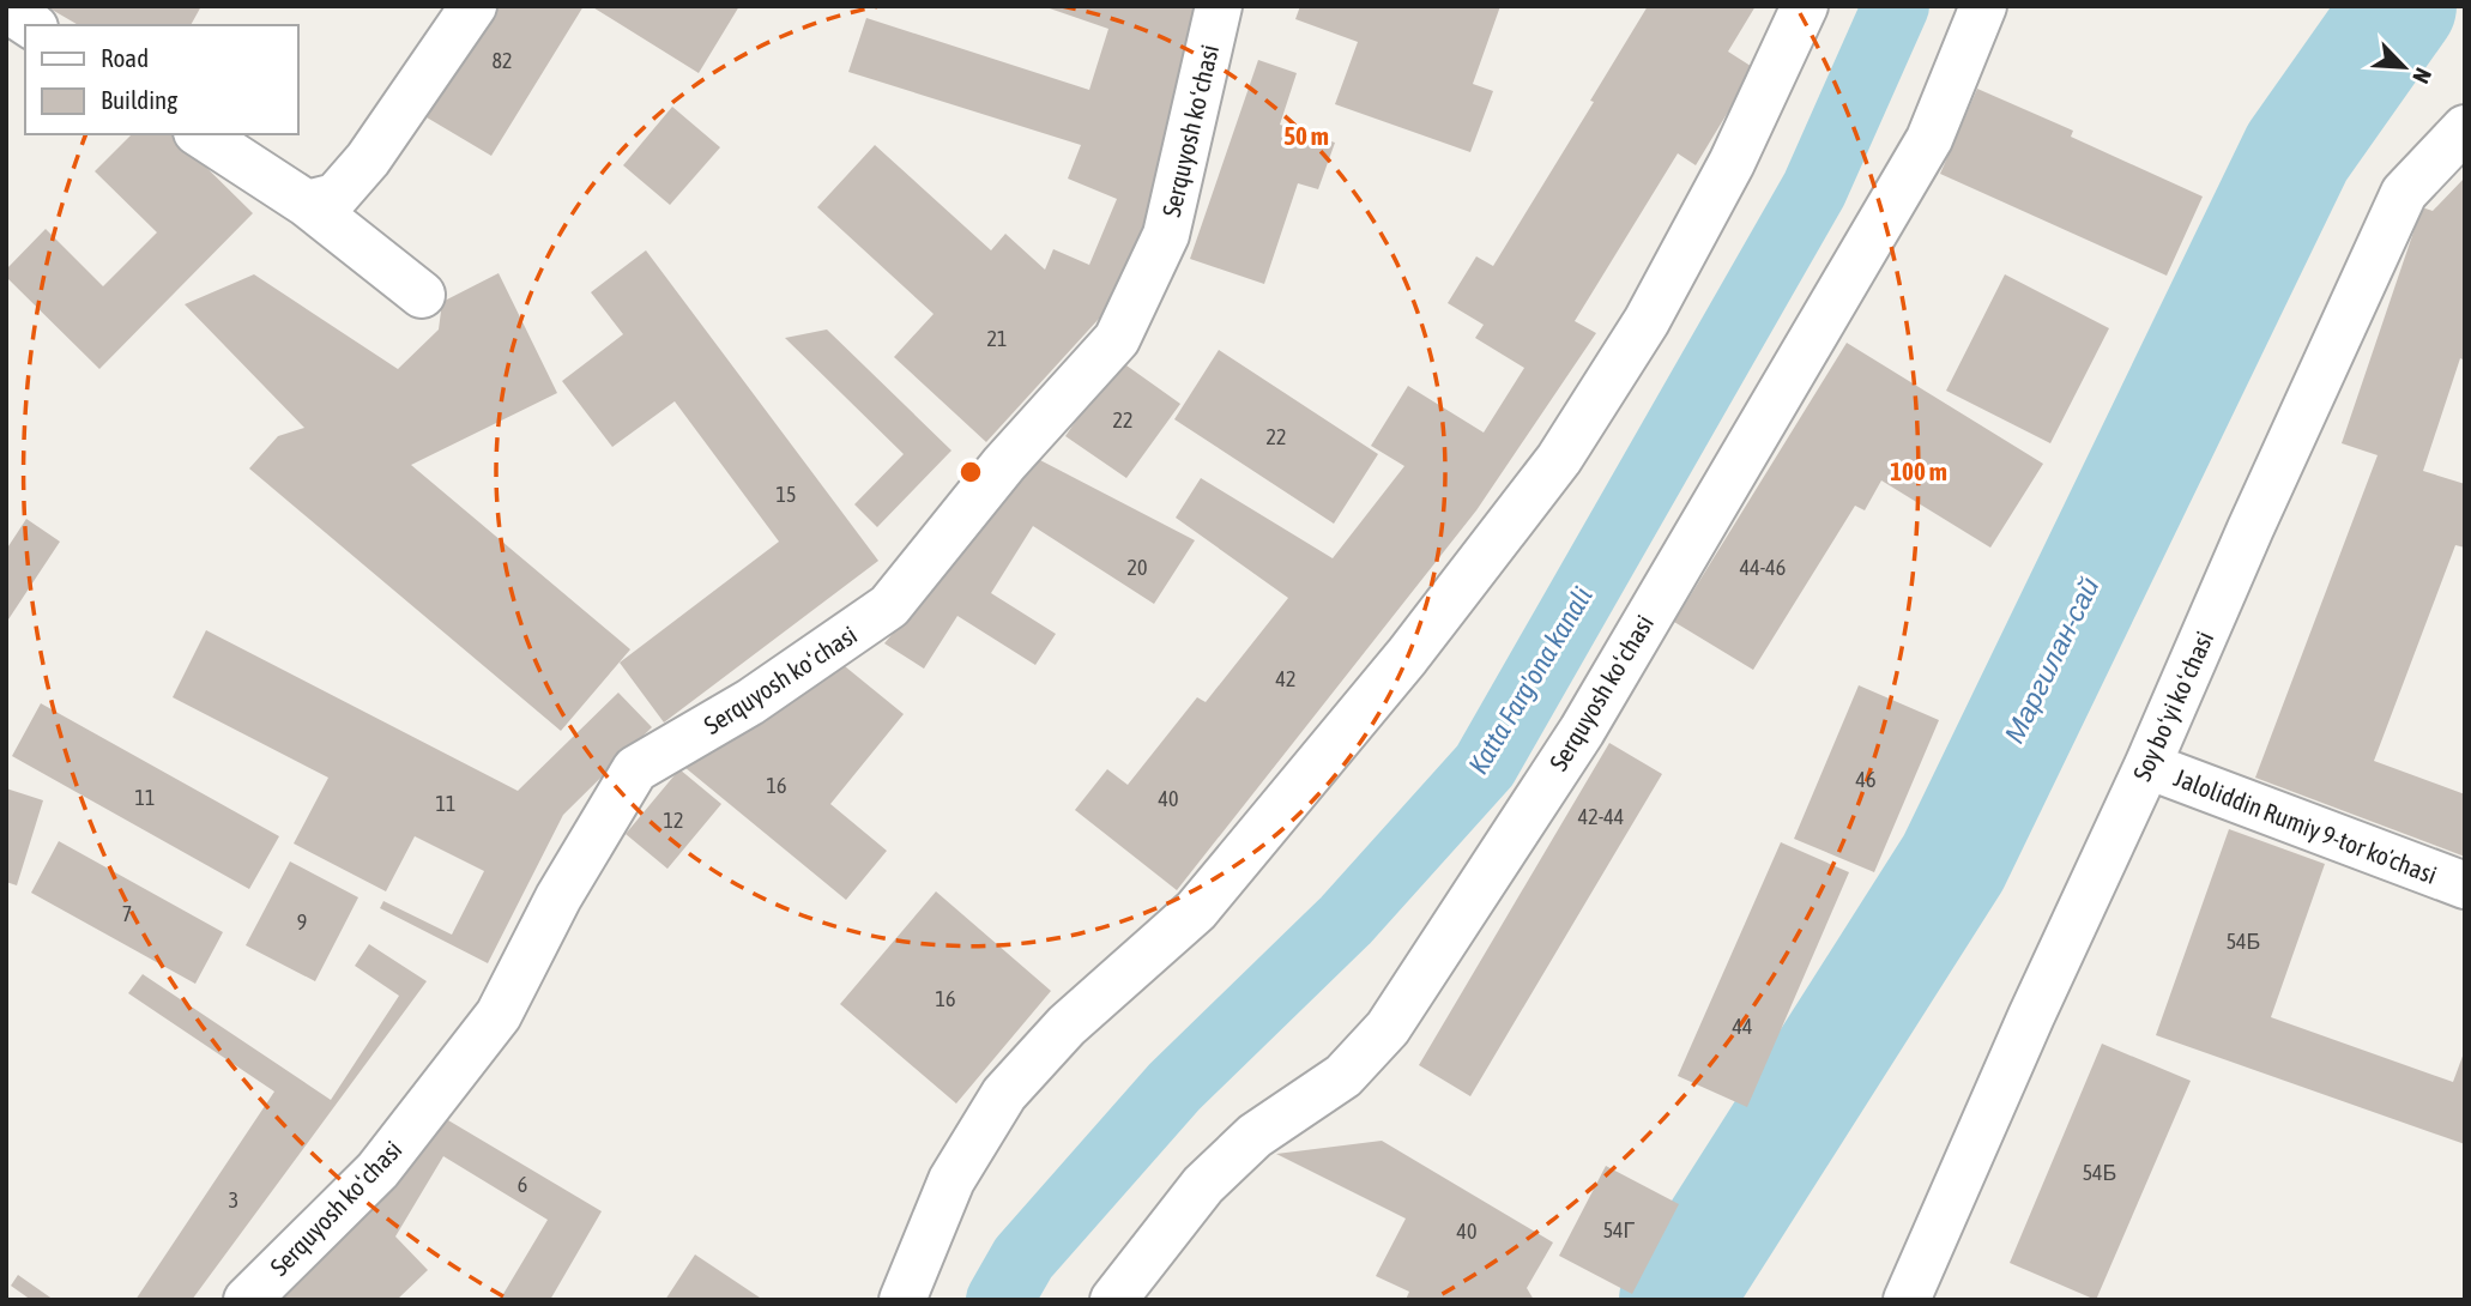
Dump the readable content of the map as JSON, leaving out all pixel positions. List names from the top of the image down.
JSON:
{
  "streets": {
    "street": ["Serquyosh koʻchasi", "Soy boʻyi koʻchasi", "Jaloliddin Rumiy 9-tor koʼchasi"]
  },
  "crossings": [
    ["Soy boʻyi koʻchasi", "Jaloliddin Rumiy 9-tor koʼchasi"]
  ],
  "water": ["Маргилан-сай", "Katta Farg'ona kanali"],
  "house_numbers": [
    "82",
    "21",
    "22",
    "22",
    "15",
    "20",
    "44-46",
    "42",
    "46",
    "16",
    "11",
    "40",
    "11",
    "42-44",
    "12",
    "7",
    "9",
    "54Б",
    "16",
    "44",
    "54Б",
    "6",
    "3",
    "54Г",
    "40"
  ],
  "legend": ["Road", "Building"],
  "north": "bottom right",
  "rings": ["50 m", "100 m"]
}
